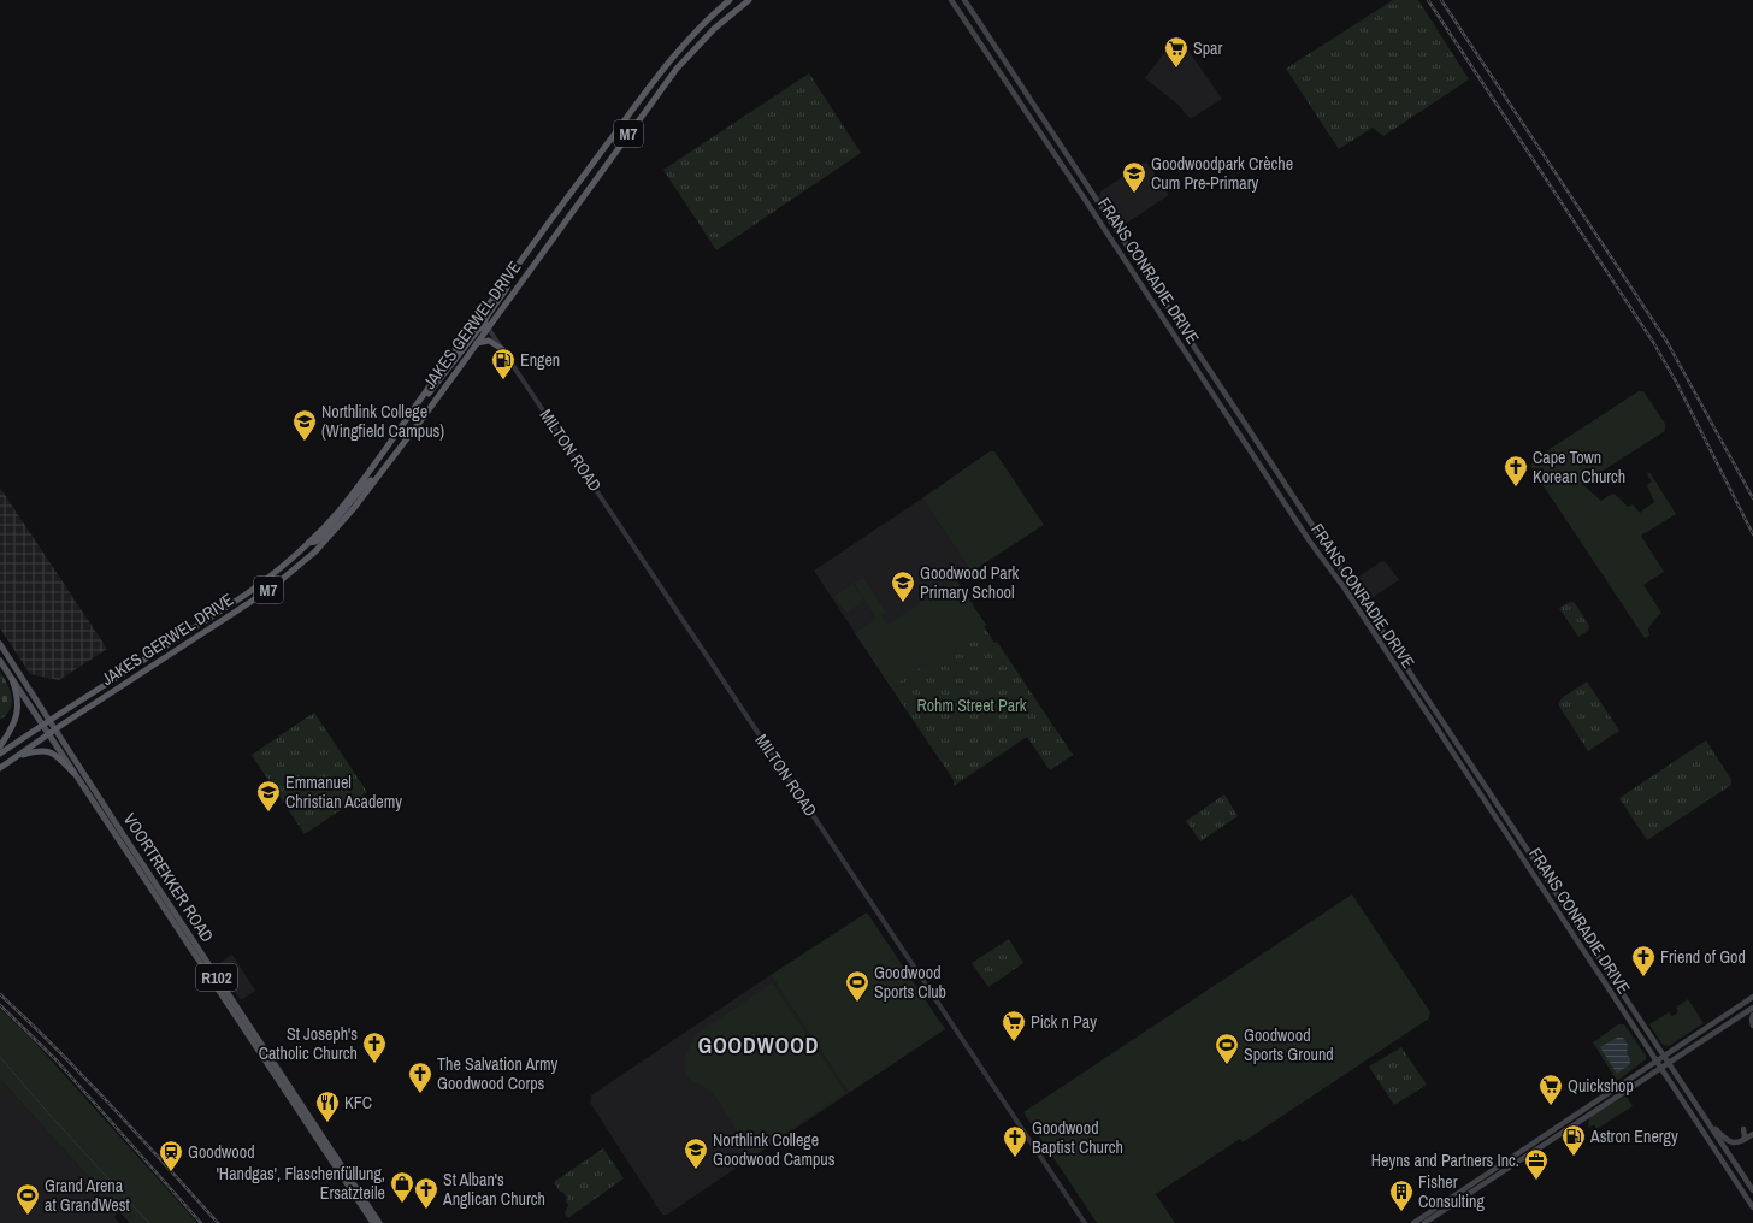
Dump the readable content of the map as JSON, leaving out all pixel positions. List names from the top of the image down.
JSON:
{
  "streets": {
    "highway": ["M7", "JAKES GERWEL DRIVE"],
    "main road": ["FRANS CONRADIE DRIVE", "VOORTREKKER ROAD", "R102"],
    "street": ["MILTON ROAD"]
  },
  "crossings": [
    ["JAKES GERWEL DRIVE", "MILTON ROAD"],
    ["JAKES GERWEL DRIVE", "VOORTREKKER ROAD"]
  ],
  "districts": ["GOODWOOD"],
  "parks": ["Rohm Street Park"],
  "places": {
    "supermarket": ["Spar", "Pick n Pay", "Quickshop"],
    "school or university": [
      "Goodwoodpark Crèche Cum Pre-Primary",
      "Northlink College (Wingfield Campus)",
      "Goodwood Park Primary School",
      "Emmanuel Christian Academy",
      "Northlink College Goodwood Campus"
    ],
    "fuel station": ["Engen", "Astron Energy"],
    "church": [
      "Cape Town Korean Church",
      "Friend of God",
      "St Joseph's Catholic Church",
      "The Salvation Army Goodwood Corps",
      "Goodwood Baptist Church",
      "St Alban's Anglican Church"
    ],
    "sports": ["Goodwood Sports Club", "Goodwood Sports Ground", "Grand Arena at GrandWest"],
    "restaurant": ["KFC"],
    "station": ["Goodwood"],
    "office": ["Heyns and Partners Inc."],
    "shop": ["'Handgas', Flaschenfüllung, Ersatzteile"],
    "building": ["Fisher Consulting"]
  }
}
